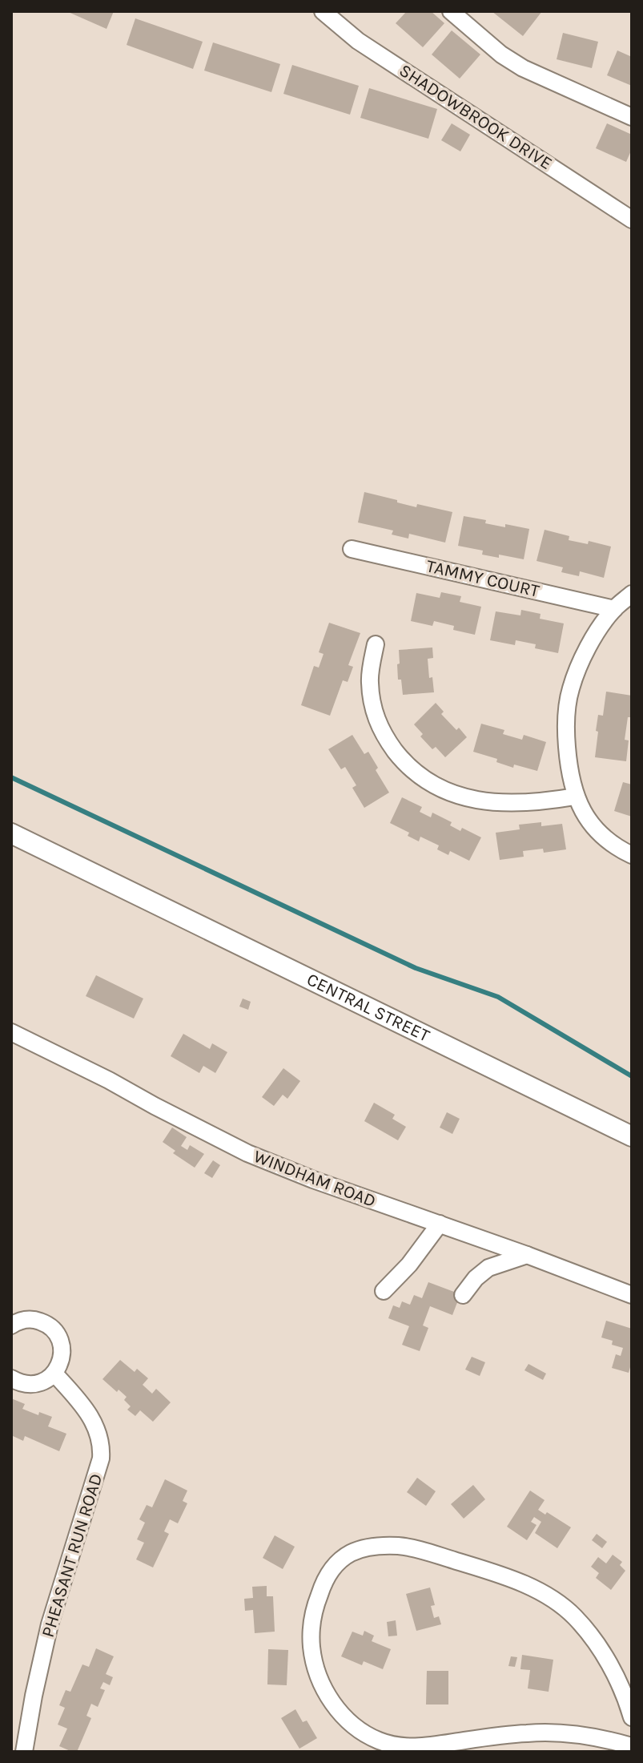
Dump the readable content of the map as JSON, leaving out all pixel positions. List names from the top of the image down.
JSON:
{
  "streets": {
    "main road": ["CENTRAL STREET"],
    "street": [
      "SHADOWBROOK DRIVE",
      "TAMMY COURT",
      "WINDHAM ROAD",
      "PHEASANT RUN ROAD"
    ]
  }
}
